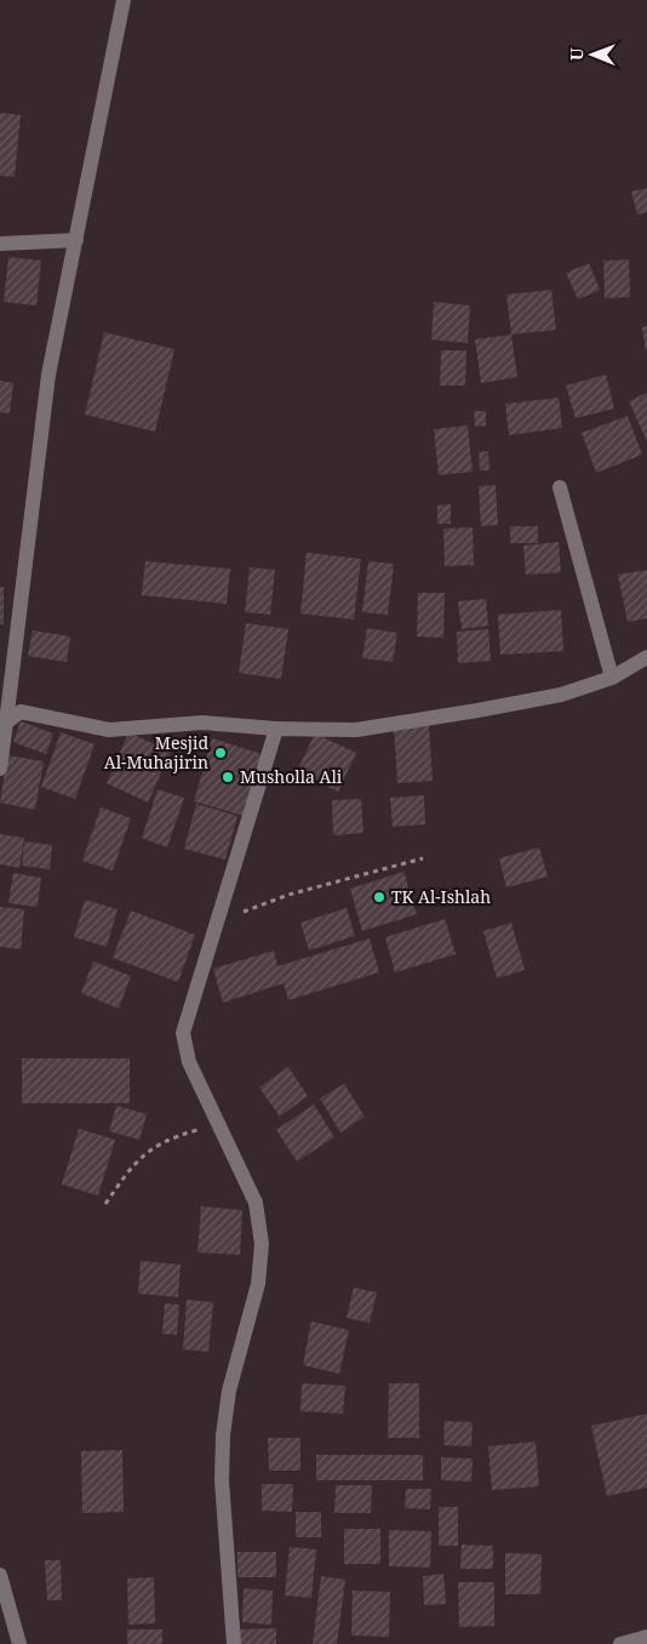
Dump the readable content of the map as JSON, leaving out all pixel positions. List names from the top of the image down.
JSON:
{
  "places": ["Mesjid Al-Muhajirin", "Musholla Ali", "TK Al-Ishlah"],
  "north": "left"
}
